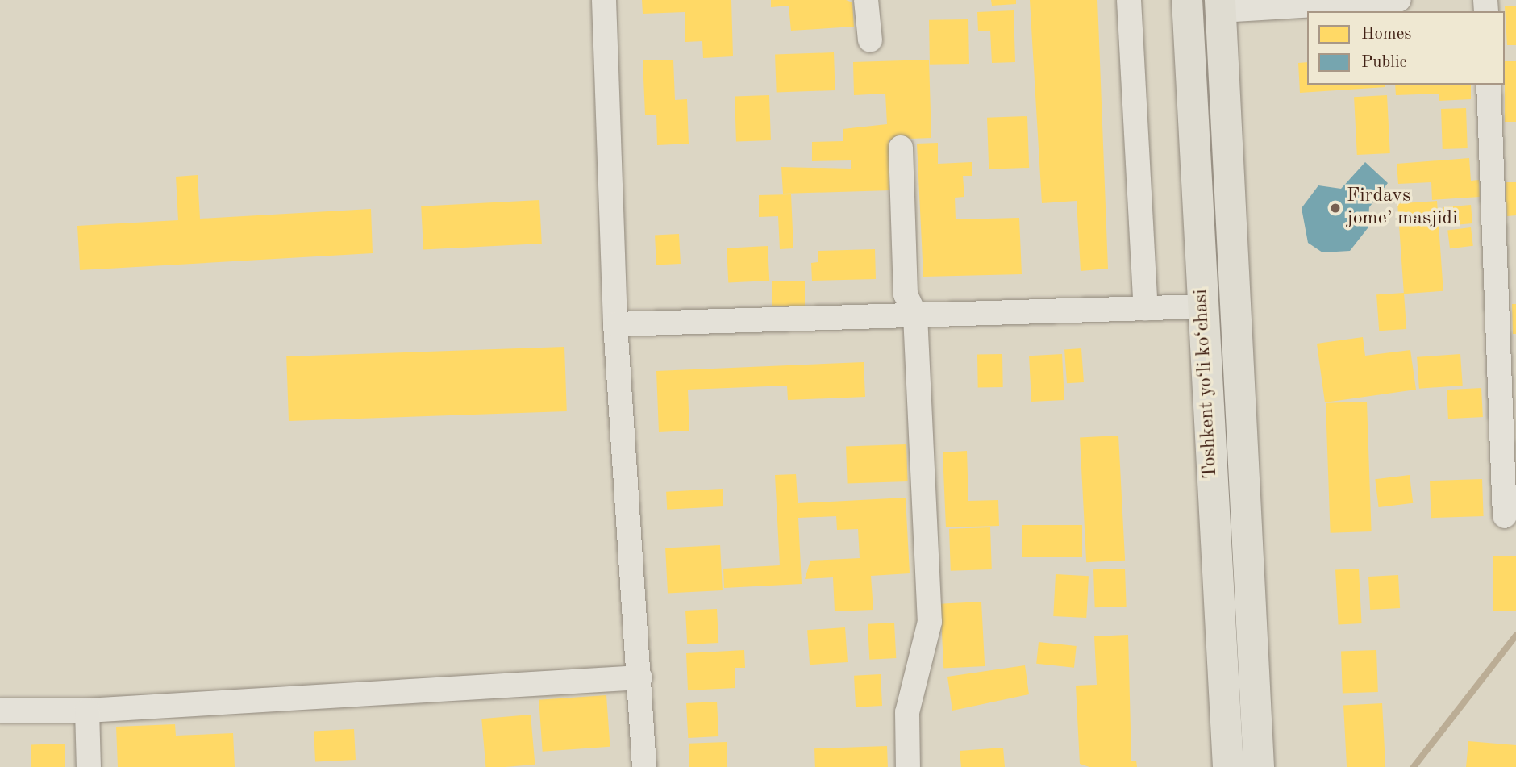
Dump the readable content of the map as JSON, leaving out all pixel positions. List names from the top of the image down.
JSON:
{
  "streets": {
    "highway": ["Toshkent yo‘li ko‘chasi"]
  },
  "places": ["Firdavs jome’ masjidi"],
  "legend": ["Homes", "Public"]
}
